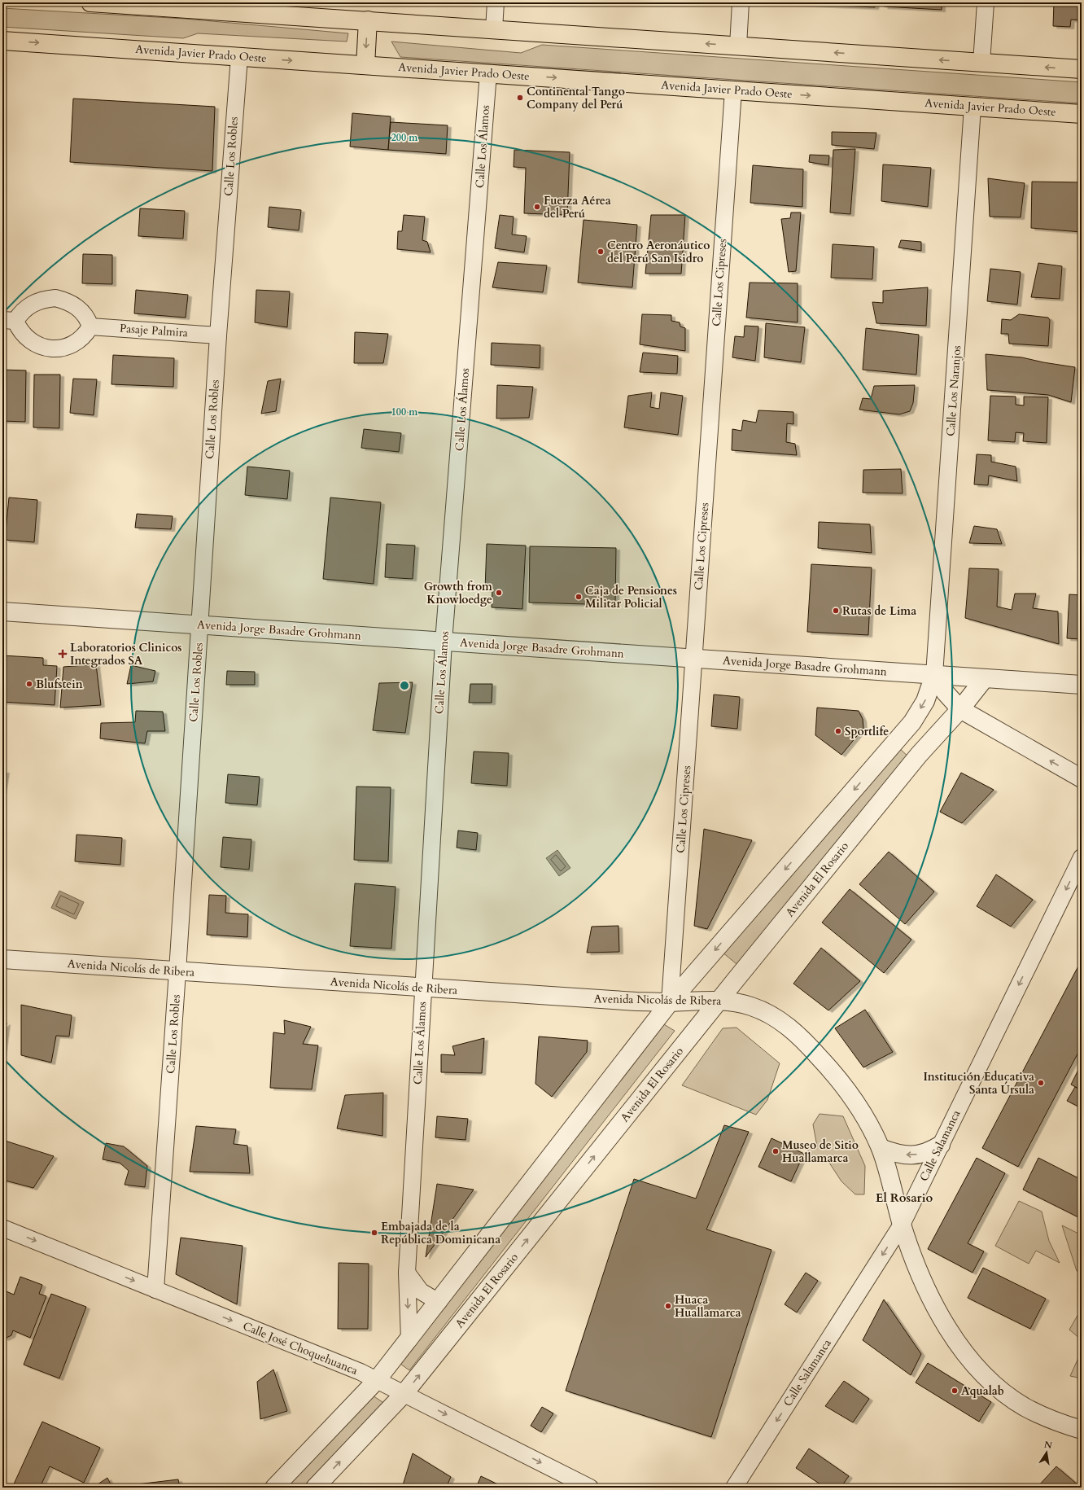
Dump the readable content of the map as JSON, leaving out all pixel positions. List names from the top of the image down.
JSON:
{
  "streets": {
    "main road": ["Avenida Javier Prado Oeste"],
    "street": [
      "Calle Los Álamos",
      "Calle Los Robles",
      "Calle Los Cipreses",
      "Pasaje Palmira",
      "Calle Los Naranjos",
      "Avenida Jorge Basadre Grohmann",
      "Avenida El Rosario",
      "Avenida Nicolás de Ribera",
      "Calle Salamanca",
      "Calle José Choquehuanca"
    ]
  },
  "crossings": [
    ["Avenida Javier Prado Oeste", "Calle Los Álamos"],
    ["Avenida Javier Prado Oeste", "Calle Los Robles"],
    ["Avenida Javier Prado Oeste", "Calle Los Cipreses"],
    ["Avenida Javier Prado Oeste", "Calle Los Naranjos"],
    ["Calle Los Álamos", "Avenida Jorge Basadre Grohmann"],
    ["Calle Los Álamos", "Avenida Nicolás de Ribera"],
    ["Calle Los Robles", "Pasaje Palmira"],
    ["Calle Los Robles", "Avenida Jorge Basadre Grohmann"],
    ["Calle Los Robles", "Avenida Nicolás de Ribera"],
    ["Calle Los Robles", "Calle José Choquehuanca"],
    ["Calle Los Cipreses", "Avenida Jorge Basadre Grohmann"],
    ["Calle Los Cipreses", "Avenida Nicolás de Ribera"],
    ["Calle Los Naranjos", "Avenida Jorge Basadre Grohmann"],
    ["Avenida Jorge Basadre Grohmann", "Avenida El Rosario"],
    ["Avenida El Rosario", "Avenida Nicolás de Ribera"],
    ["Avenida El Rosario", "Calle José Choquehuanca"],
    ["Avenida Nicolás de Ribera", "Calle Salamanca"]
  ],
  "one_way": ["Calle Salamanca", "Calle José Choquehuanca"],
  "districts": ["El Rosario"],
  "places": {
    "other": [
      "Continental Tango Company del Perú",
      "Fuerza Aérea del Perú",
      "Centro Aeronáutico del Perú San Isidro",
      "Growth from Knowloedge",
      "Caja de Pensiones Militar Policial",
      "Rutas de Lima",
      "Blufstein",
      "Sportlife",
      "Institución Educativa Santa Úrsula",
      "Museo de Sitio Huallamarca",
      "Embajada de la República Dominicana",
      "Huaca Huallamarca",
      "Aqualab"
    ],
    "health": ["Laboratorios Clinicos Integrados SA"]
  },
  "north": "top",
  "rings": ["200 m", "100 m"]
}
